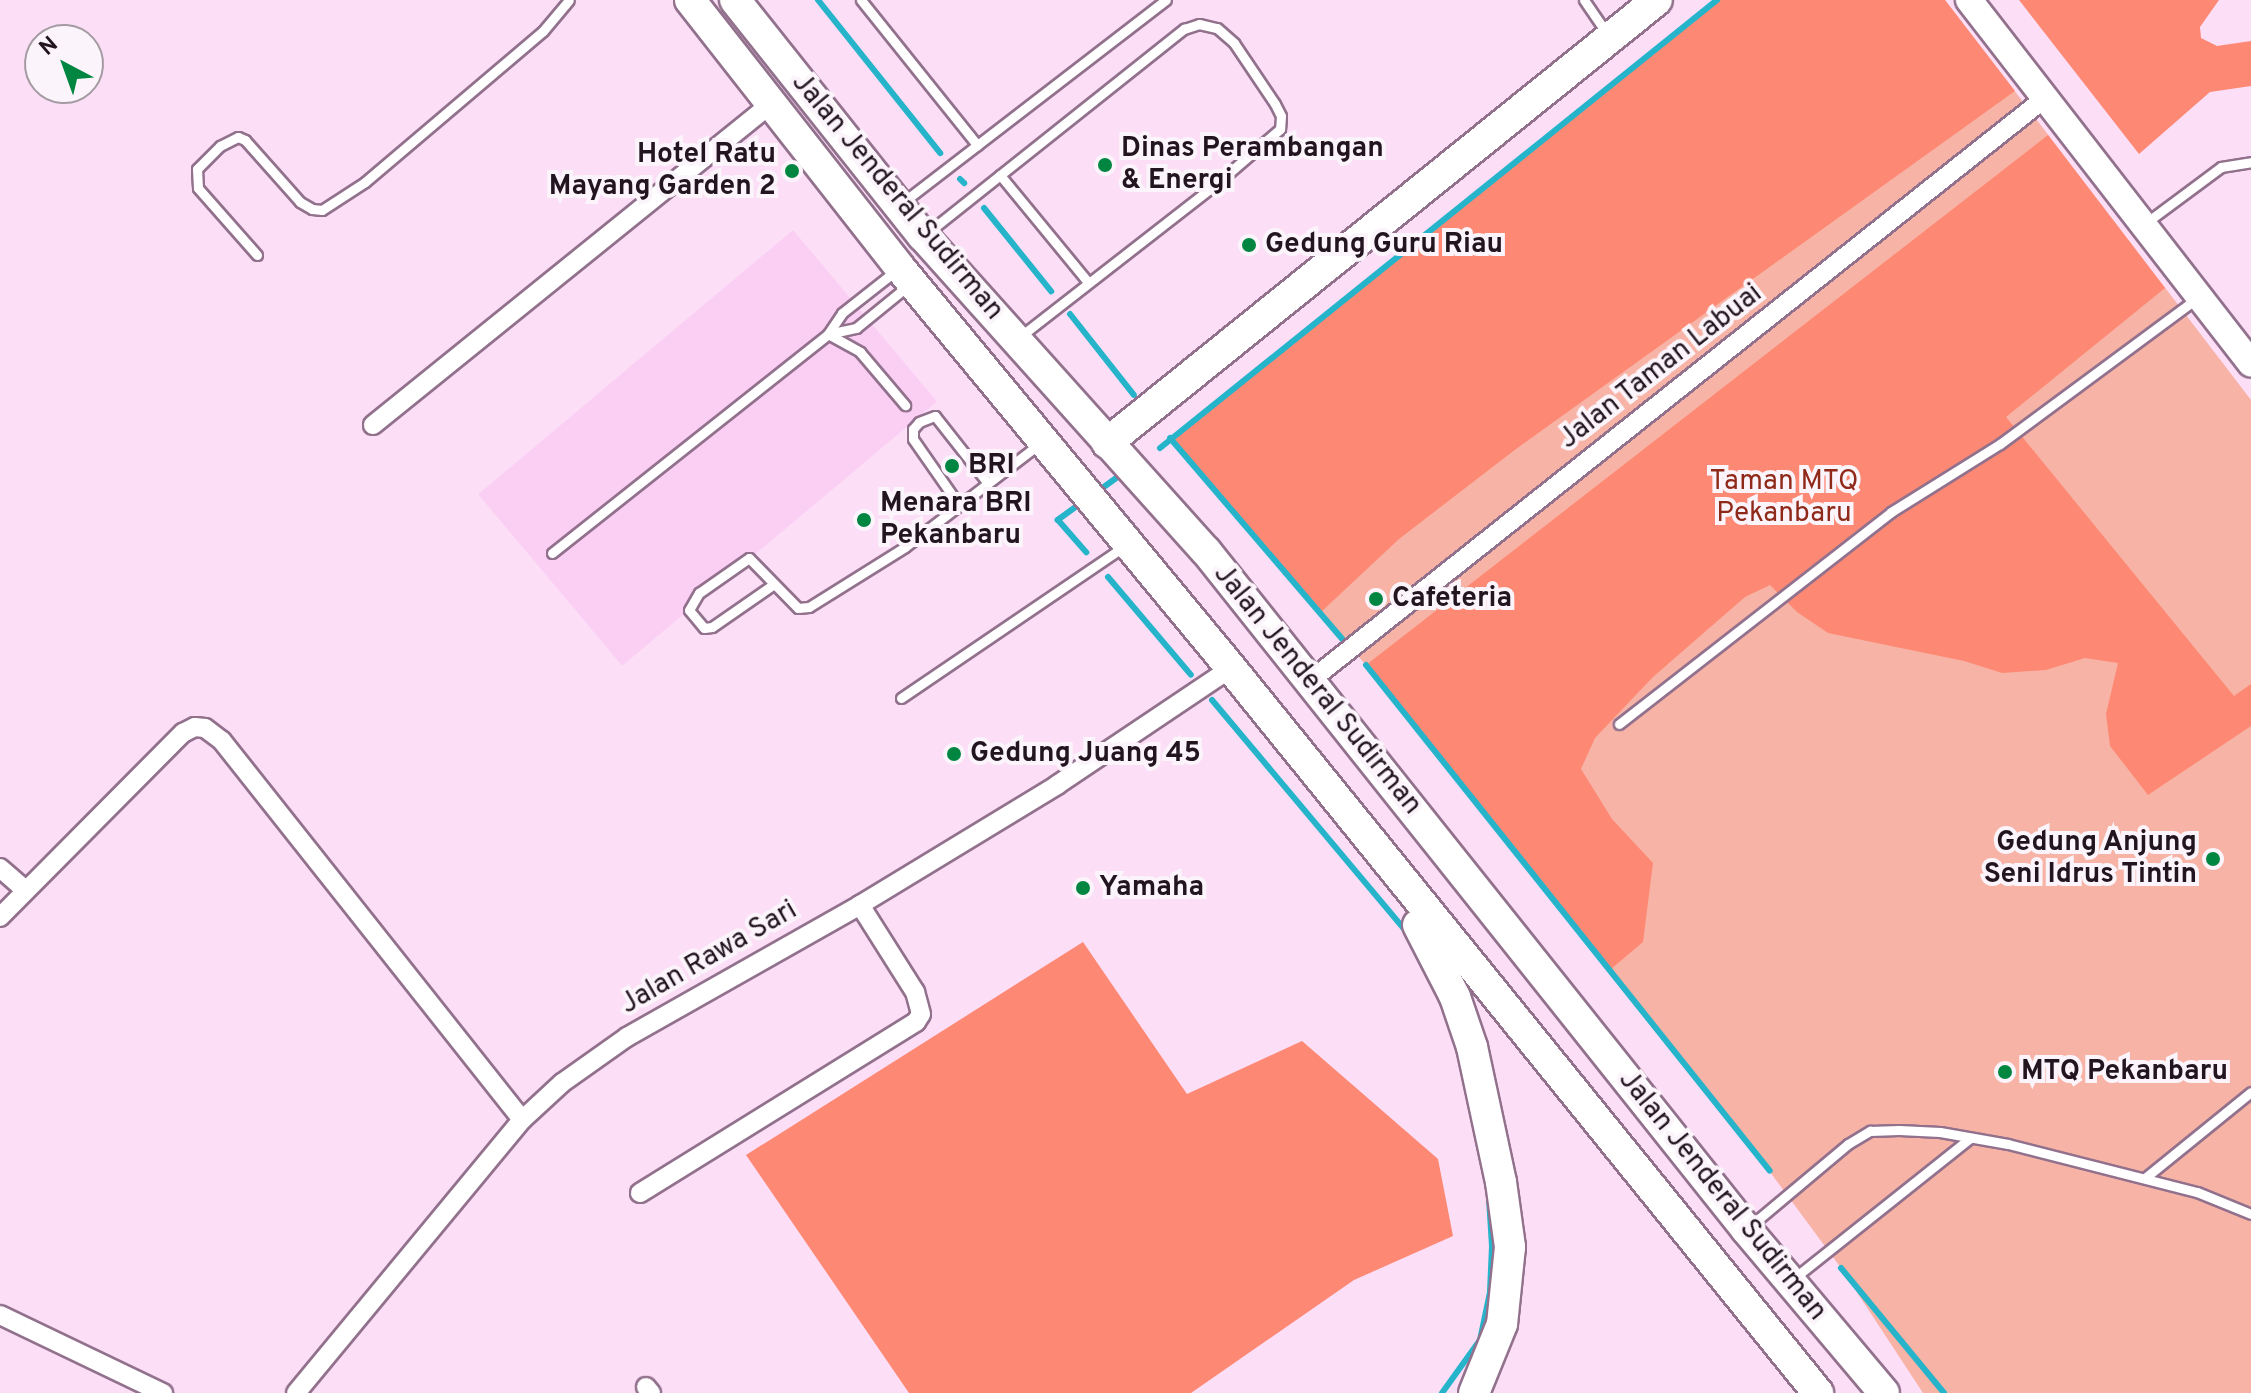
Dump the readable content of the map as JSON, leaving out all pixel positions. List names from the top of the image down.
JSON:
{
  "streets": {
    "main road": ["Jalan Jenderal Sudirman"],
    "street": ["Jalan Taman Labuai", "Jalan Rawa Sari"]
  },
  "crossings": [
    ["Jalan Jenderal Sudirman", "Jalan Taman Labuai"],
    ["Jalan Jenderal Sudirman", "Jalan Rawa Sari"]
  ],
  "parks": ["Taman MTQ Pekanbaru"],
  "places": [
    "Dinas Perambangan & Energi",
    "Hotel Ratu Mayang Garden 2",
    "Gedung Guru Riau",
    "BRI",
    "Menara BRI Pekanbaru",
    "Cafeteria",
    "Gedung Juang 45",
    "Gedung Anjung Seni Idrus Tintin",
    "Yamaha",
    "MTQ Pekanbaru"
  ],
  "north": "top left"
}
